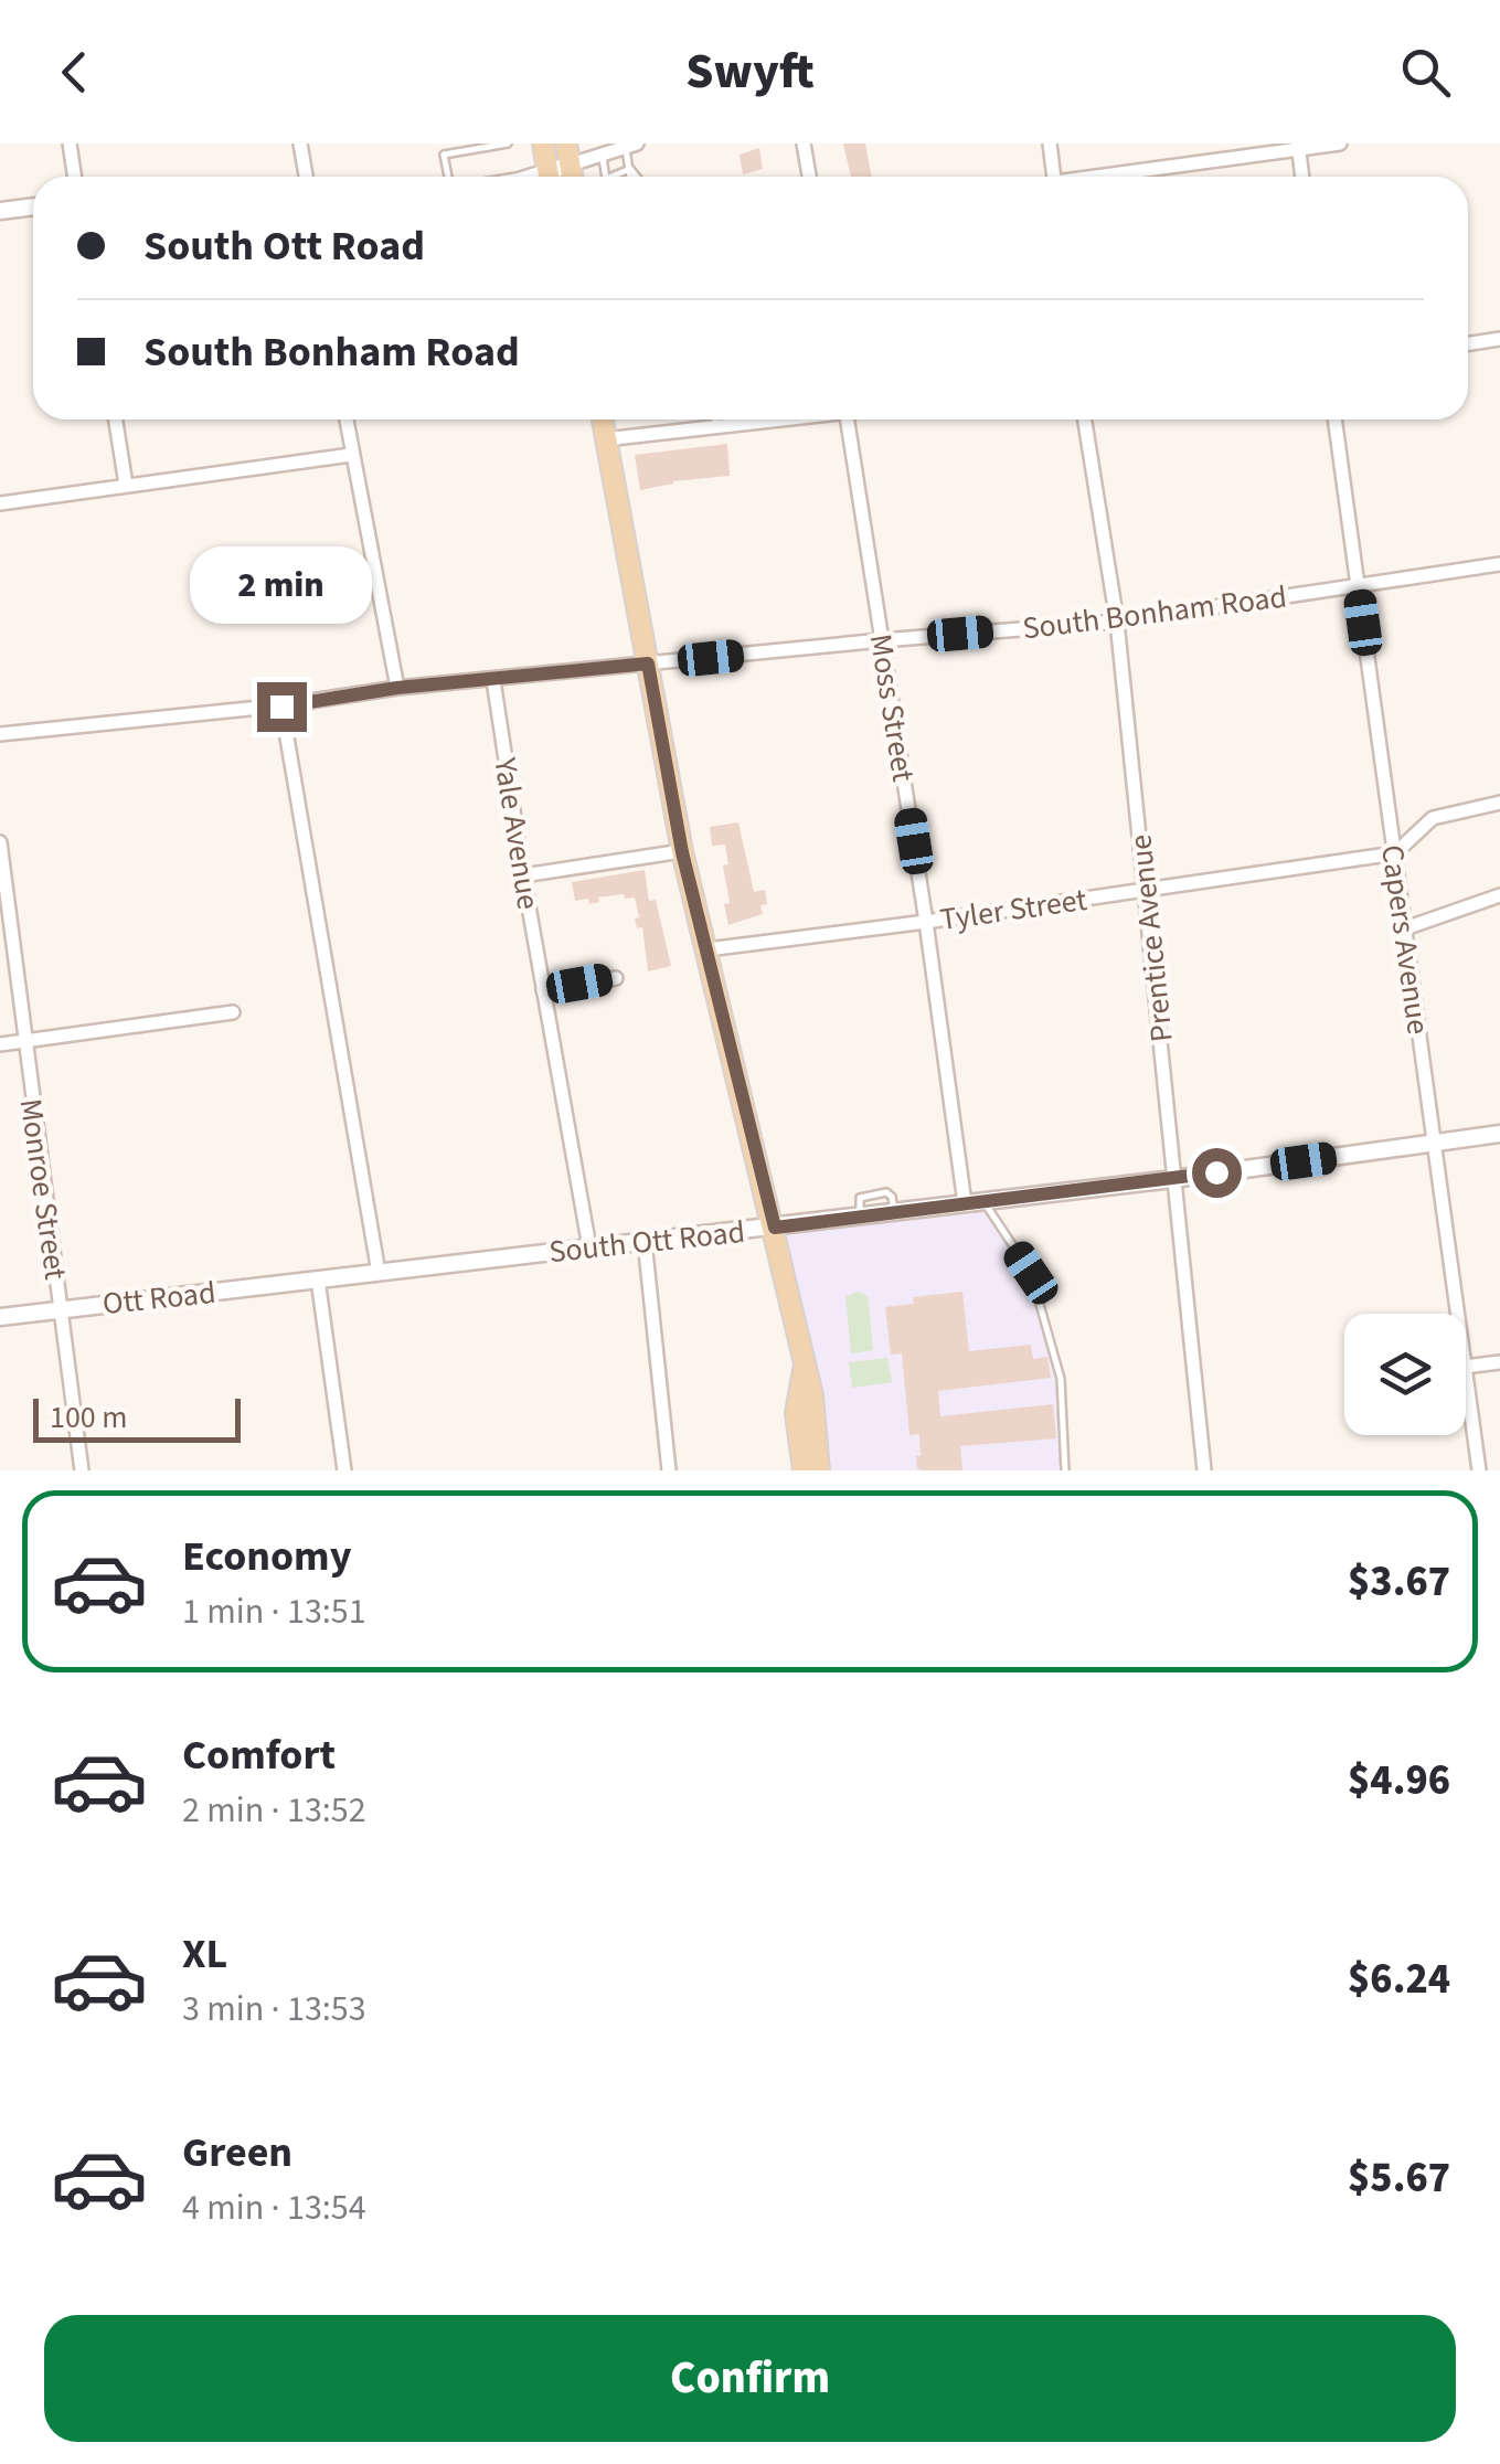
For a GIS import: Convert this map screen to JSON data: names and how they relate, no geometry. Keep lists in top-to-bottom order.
{
  "streets": {
    "street": [
      "South Bonham Road",
      "Moss Street",
      "Yale Avenue",
      "Tyler Street",
      "Prentice Avenue",
      "Capers Avenue",
      "Monroe Street",
      "South Ott Road",
      "Ott Road"
    ]
  },
  "crossings": [
    ["South Bonham Road", "Moss Street"],
    ["South Bonham Road", "Yale Avenue"],
    ["South Bonham Road", "Prentice Avenue"],
    ["South Bonham Road", "Capers Avenue"],
    ["Moss Street", "Tyler Street"],
    ["Moss Street", "South Ott Road"],
    ["Yale Avenue", "South Ott Road"],
    ["Tyler Street", "Prentice Avenue"],
    ["Tyler Street", "Capers Avenue"],
    ["Prentice Avenue", "South Ott Road"],
    ["Capers Avenue", "South Ott Road"],
    ["Monroe Street", "Ott Road"],
    ["South Ott Road", "Ott Road"]
  ],
  "scale_bar": "100 m",
  "page": {
    "header": "Swyft",
    "banner": ["South Ott Road", "South Bonham Road"],
    "bubble": "2 min",
    "scale": "100 m",
    "list": [
      {
        "name": "Economy",
        "note": "1 min · 13:51",
        "value": "$3.67"
      },
      {
        "name": "Comfort",
        "note": "2 min · 13:52",
        "value": "$4.96"
      },
      {
        "name": "XL",
        "note": "3 min · 13:53",
        "value": "$6.24"
      },
      {
        "name": "Green",
        "note": "4 min · 13:54",
        "value": "$5.67"
      }
    ],
    "buttons": "Confirm"
  }
}
